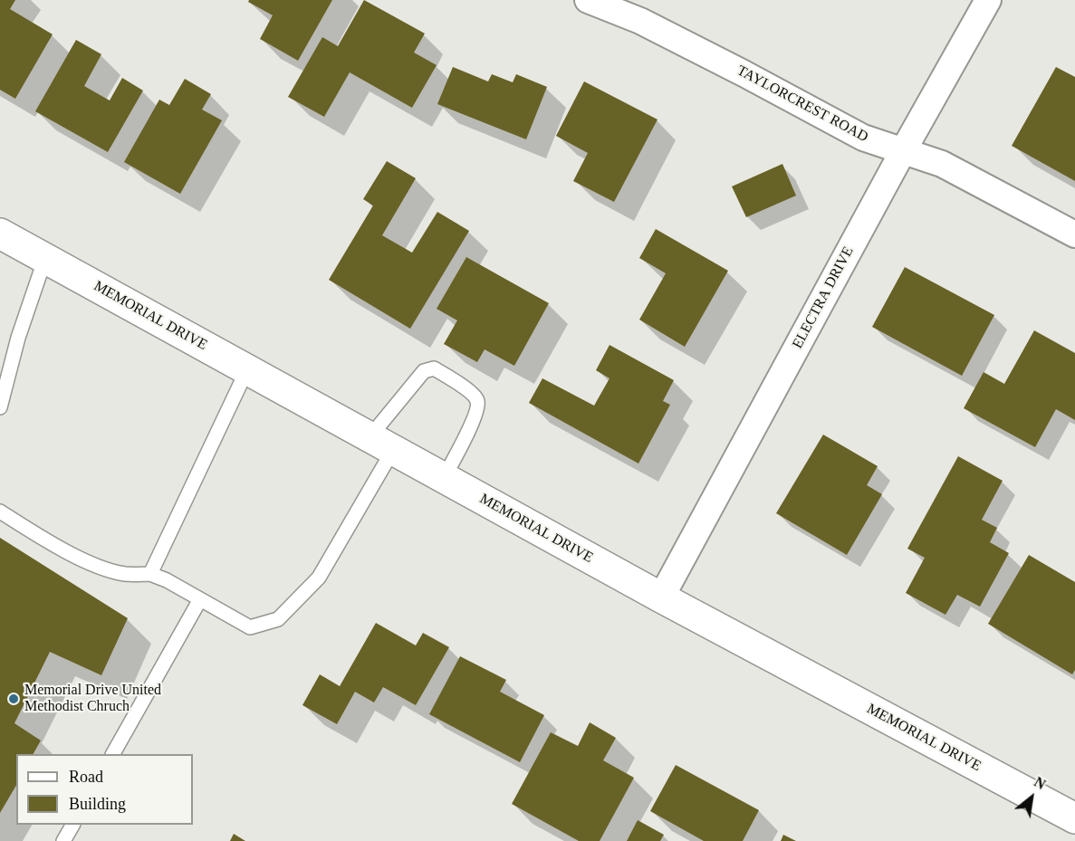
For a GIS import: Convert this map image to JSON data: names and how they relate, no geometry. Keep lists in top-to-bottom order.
{
  "streets": {
    "main road": ["MEMORIAL DRIVE"],
    "street": ["TAYLORCREST ROAD", "ELECTRA DRIVE"]
  },
  "crossings": [
    ["TAYLORCREST ROAD", "ELECTRA DRIVE"],
    ["ELECTRA DRIVE", "MEMORIAL DRIVE"]
  ],
  "places": ["Memorial Drive United Methodist Chruch"],
  "legend": ["Road", "Building"],
  "north": "top right"
}
